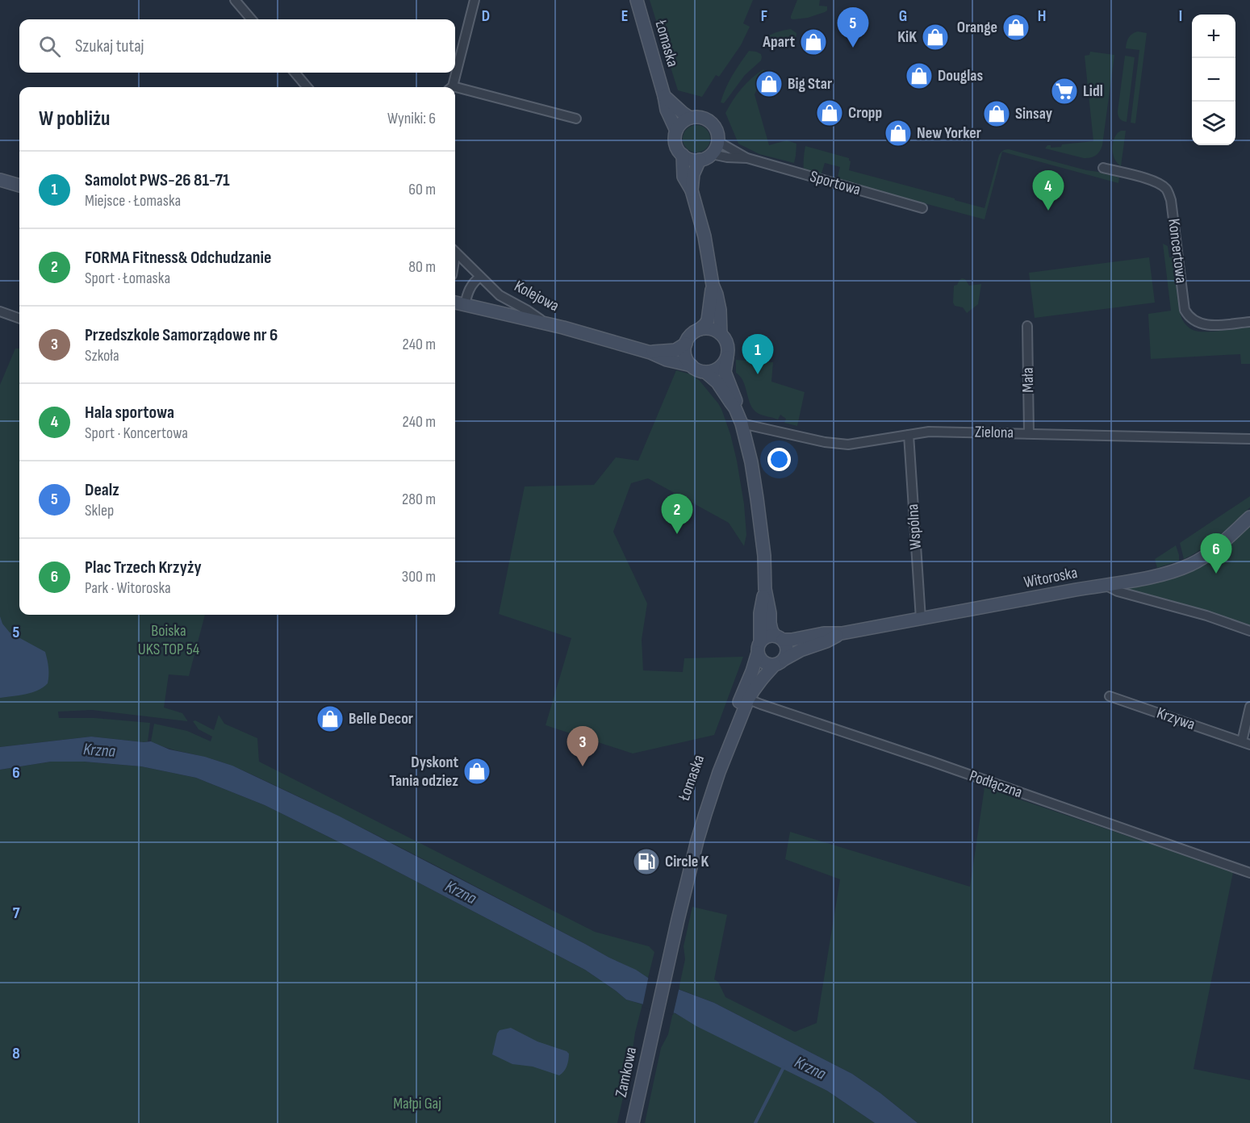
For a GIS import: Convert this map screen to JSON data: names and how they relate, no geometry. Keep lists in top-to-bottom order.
{
  "streets": {
    "street": [
      "Łomaska",
      "Sportowa",
      "Koncertowa",
      "Kolejowa",
      "Mała",
      "Zielona",
      "Wspólna",
      "Witoroska",
      "Krzywa",
      "Podłączna",
      "Zamkowa"
    ]
  },
  "crossings": [
    ["Łomaska", "Sportowa"],
    ["Łomaska", "Kolejowa"],
    ["Łomaska", "Zielona"],
    ["Łomaska", "Witoroska"],
    ["Łomaska", "Podłączna"],
    ["Łomaska", "Zamkowa"],
    ["Mała", "Zielona"],
    ["Zielona", "Wspólna"],
    ["Wspólna", "Witoroska"],
    ["Witoroska", "Podłączna"]
  ],
  "water": ["Krzna"],
  "parks": ["Boiska UKS TOP 54", "Małpi Gaj"],
  "places": {
    "shop": [
      "Orange",
      "KiK",
      "Apart",
      "Douglas",
      "Big Star",
      "Cropp",
      "Sinsay",
      "New Yorker",
      "Belle Decor",
      "Dyskont Tania odziez"
    ],
    "supermarket": ["Lidl"],
    "fuel station": ["Circle K"]
  },
  "page": {
    "pins": [
      "5",
      "4",
      "1",
      "2",
      "6",
      "3"
    ],
    "map_buttons": ["+", "−"],
    "search": "Szukaj tutaj",
    "heading": ["W pobliżu", "Wyniki: 6"],
    "list": [
      {
        "mark": "1",
        "name": "Samolot PWS-26 81-71",
        "note": "Miejsce · Łomaska",
        "value": "60 m"
      },
      {
        "mark": "2",
        "name": "FORMA Fitness& Odchudzanie",
        "note": "Sport · Łomaska",
        "value": "80 m"
      },
      {
        "mark": "3",
        "name": "Przedszkole Samorządowe nr 6",
        "note": "Szkoła",
        "value": "240 m"
      },
      {
        "mark": "4",
        "name": "Hala sportowa",
        "note": "Sport · Koncertowa",
        "value": "240 m"
      },
      {
        "mark": "5",
        "name": "Dealz",
        "note": "Sklep",
        "value": "280 m"
      },
      {
        "mark": "6",
        "name": "Plac Trzech Krzyży",
        "note": "Park · Witoroska",
        "value": "300 m"
      }
    ]
  },
  "grid": {
    "columns": [
      "D",
      "E",
      "F",
      "G",
      "H",
      "I"
    ],
    "rows": [
      "5",
      "6",
      "7",
      "8"
    ]
  }
}
